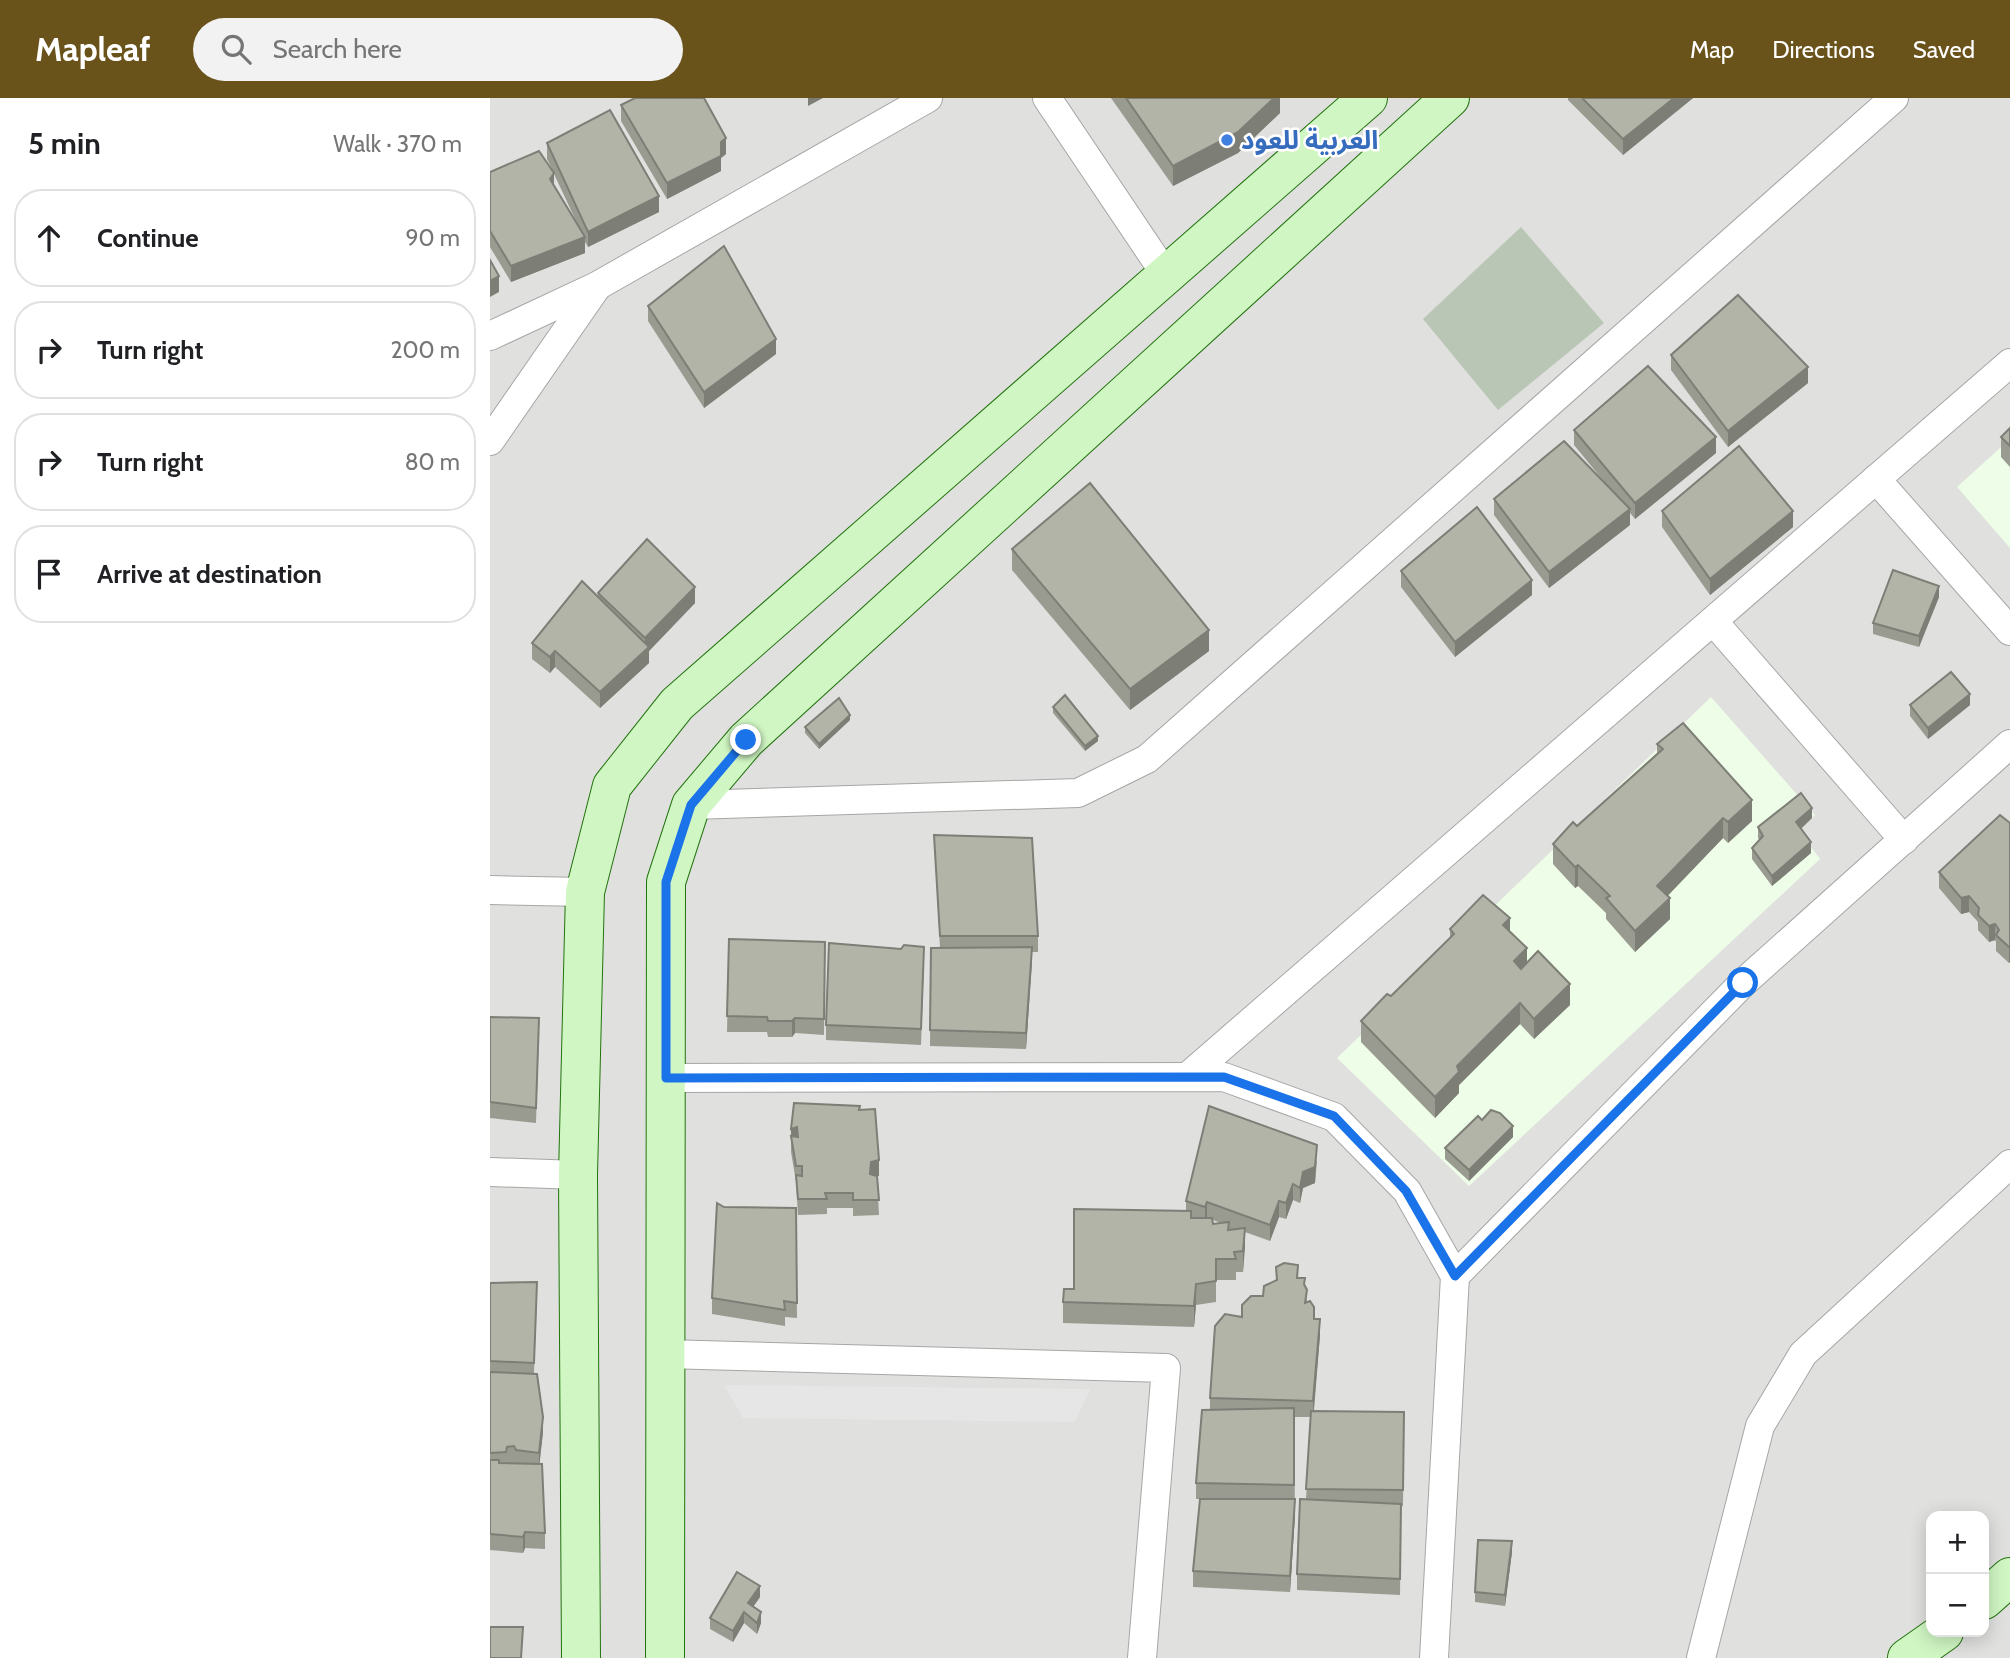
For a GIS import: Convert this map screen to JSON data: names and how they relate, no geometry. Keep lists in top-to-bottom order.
{
  "places": ["العربية للعود"],
  "page": {
    "header": "Mapleaf",
    "search": "Search here",
    "nav": ["Map", "Directions", "Saved"],
    "heading": ["5 min", "Walk · 370 m"],
    "list": [
      ["Continue", "90 m"],
      ["Turn right", "200 m"],
      ["Turn right", "80 m"],
      "Arrive at destination"
    ],
    "map_buttons": ["+", "−"]
  }
}
